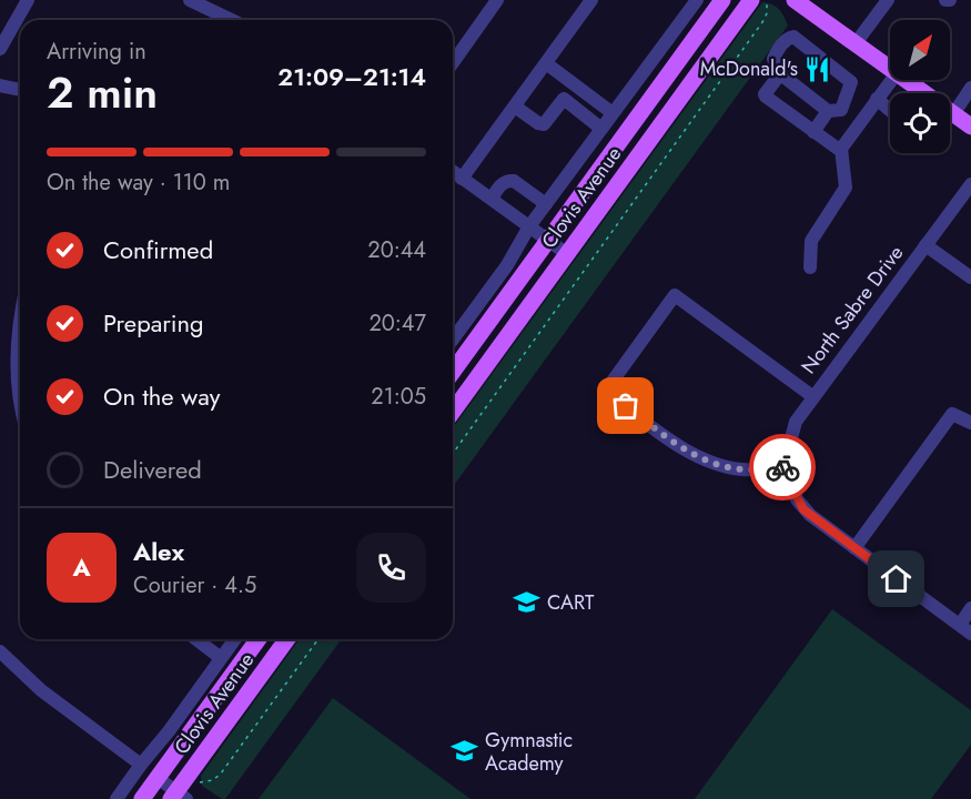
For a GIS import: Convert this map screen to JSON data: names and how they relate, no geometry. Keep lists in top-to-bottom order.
{
  "streets": {
    "main road": ["Clovis Avenue"],
    "street": ["North Sabre Drive"]
  },
  "places": {
    "restaurant": ["McDonald's"],
    "school or university": ["CART", "Gymnastic Academy"]
  },
  "north": "top right",
  "page": {
    "heading": ["2 min", "Arriving in", "21:09–21:14"],
    "panel": ["Alex", "Courier · 4.5"],
    "bar": "On the way · 110 m",
    "list": [
      ["Confirmed", "20:44"],
      ["Preparing", "20:47"],
      ["On the way", "21:05"],
      "Delivered"
    ],
    "round": "A"
  }
}
